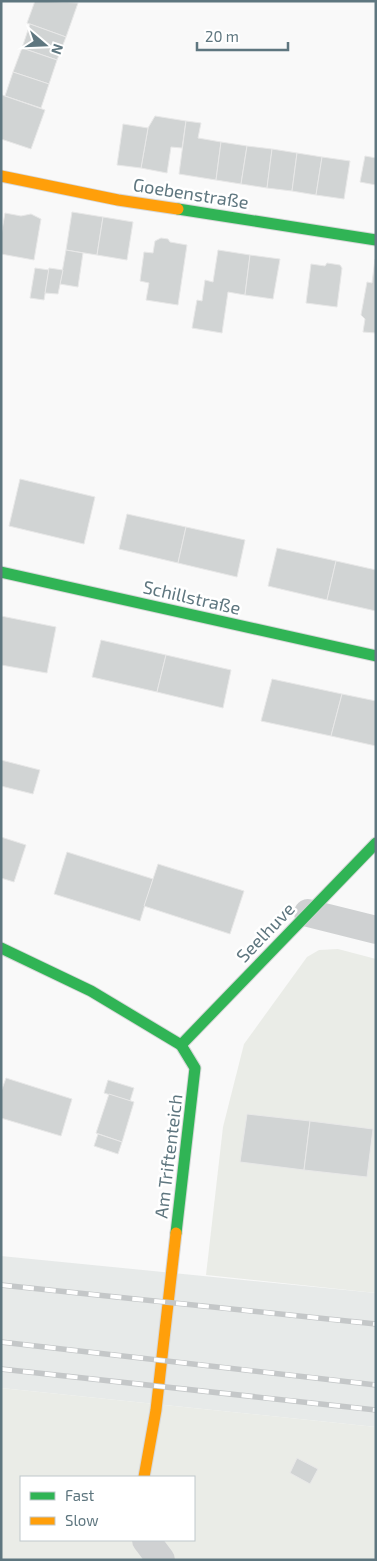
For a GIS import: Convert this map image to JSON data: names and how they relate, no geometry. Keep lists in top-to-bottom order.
{
  "streets": {
    "street": [
      "Goebenstraße",
      "Schillstraße",
      "Seelhuve",
      "Am Triftenteich"
    ]
  },
  "crossings": [
    ["Seelhuve", "Am Triftenteich"]
  ],
  "legend": ["Fast", "Slow"],
  "scale_bar": "20 m",
  "north": "right"
}
